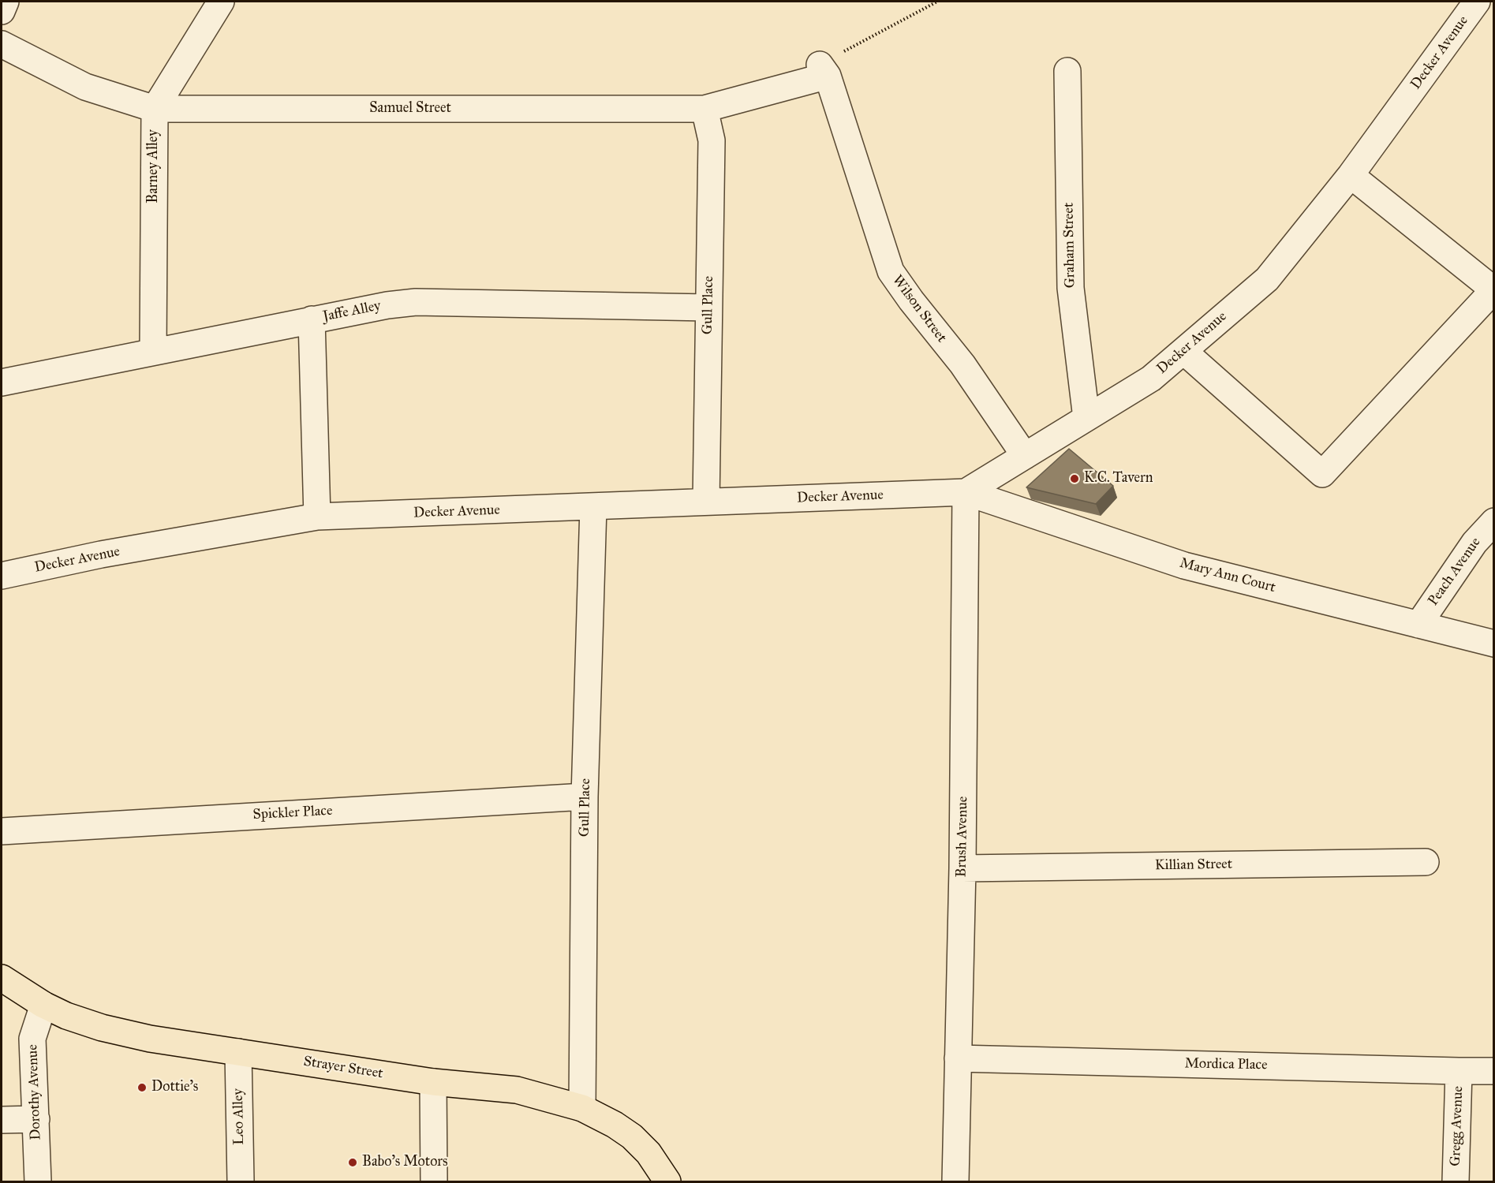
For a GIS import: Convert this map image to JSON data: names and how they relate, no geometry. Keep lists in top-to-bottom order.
{
  "streets": {
    "highway": ["Strayer Street"],
    "street": [
      "Decker Avenue",
      "Samuel Street",
      "Barney Alley",
      "Graham Street",
      "Gull Place",
      "Wilson Street",
      "Jaffe Alley",
      "Peach Avenue",
      "Mary Ann Court",
      "Spickler Place",
      "Brush Avenue",
      "Killian Street",
      "Mordica Place",
      "Dorothy Avenue",
      "Leo Alley",
      "Gregg Avenue"
    ]
  },
  "crossings": [
    ["Decker Avenue", "Graham Street"],
    ["Decker Avenue", "Gull Place"],
    ["Decker Avenue", "Wilson Street"],
    ["Decker Avenue", "Mary Ann Court"],
    ["Decker Avenue", "Brush Avenue"],
    ["Samuel Street", "Barney Alley"],
    ["Samuel Street", "Gull Place"],
    ["Samuel Street", "Wilson Street"],
    ["Barney Alley", "Jaffe Alley"],
    ["Gull Place", "Jaffe Alley"],
    ["Gull Place", "Spickler Place"],
    ["Gull Place", "Strayer Street"],
    ["Peach Avenue", "Mary Ann Court"],
    ["Mary Ann Court", "Brush Avenue"],
    ["Brush Avenue", "Killian Street"],
    ["Brush Avenue", "Mordica Place"],
    ["Mordica Place", "Gregg Avenue"],
    ["Strayer Street", "Dorothy Avenue"],
    ["Strayer Street", "Leo Alley"]
  ],
  "places": ["K.C. Tavern", "Dottie's", "Babo's Motors"]
}
